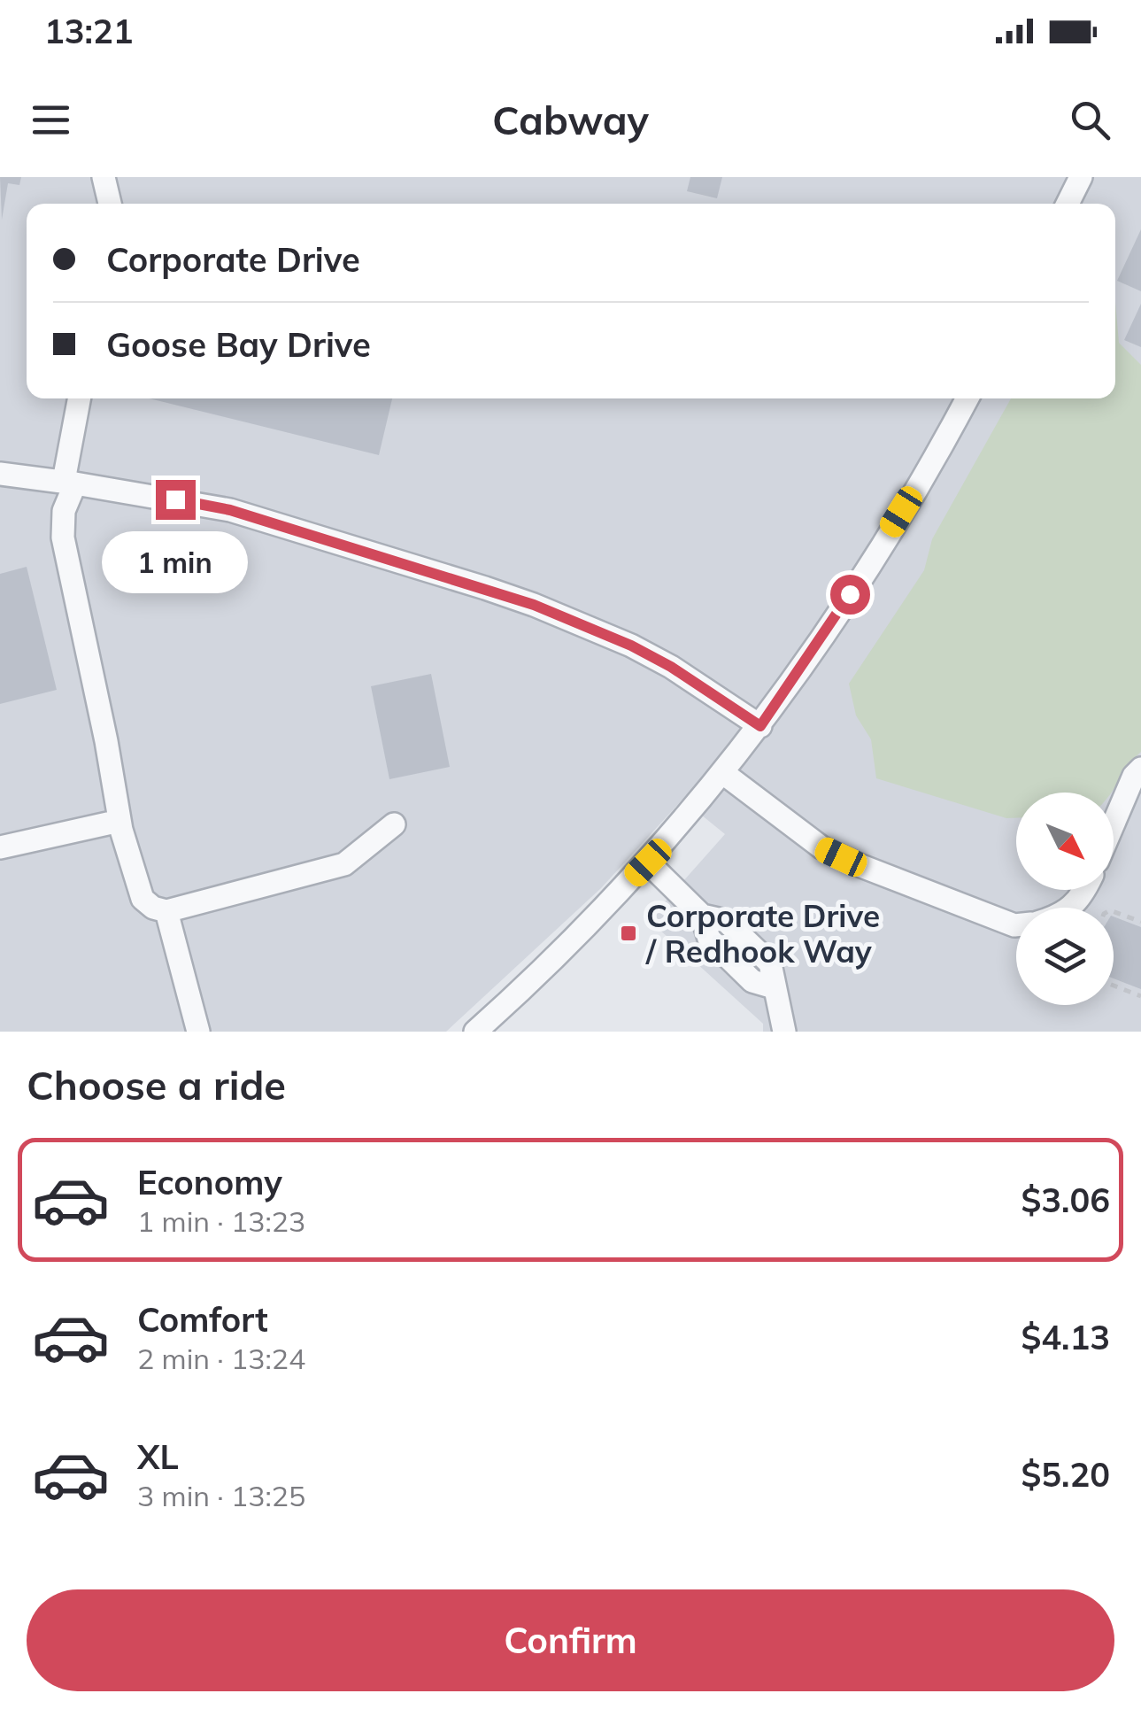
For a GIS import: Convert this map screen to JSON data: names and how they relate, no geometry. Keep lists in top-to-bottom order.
{
  "places": {
    "transit": ["Corporate Drive / Redhook Way"]
  },
  "north": "bottom right",
  "page": {
    "status": "13:21",
    "header": "Cabway",
    "banner": ["Corporate Drive", "Goose Bay Drive"],
    "bubble": "1 min",
    "heading": "Choose a ride",
    "list": [
      {
        "name": "Economy",
        "note": "1 min · 13:23",
        "value": "$3.06"
      },
      {
        "name": "Comfort",
        "note": "2 min · 13:24",
        "value": "$4.13"
      },
      {
        "name": "XL",
        "note": "3 min · 13:25",
        "value": "$5.20"
      }
    ],
    "buttons": "Confirm"
  }
}
